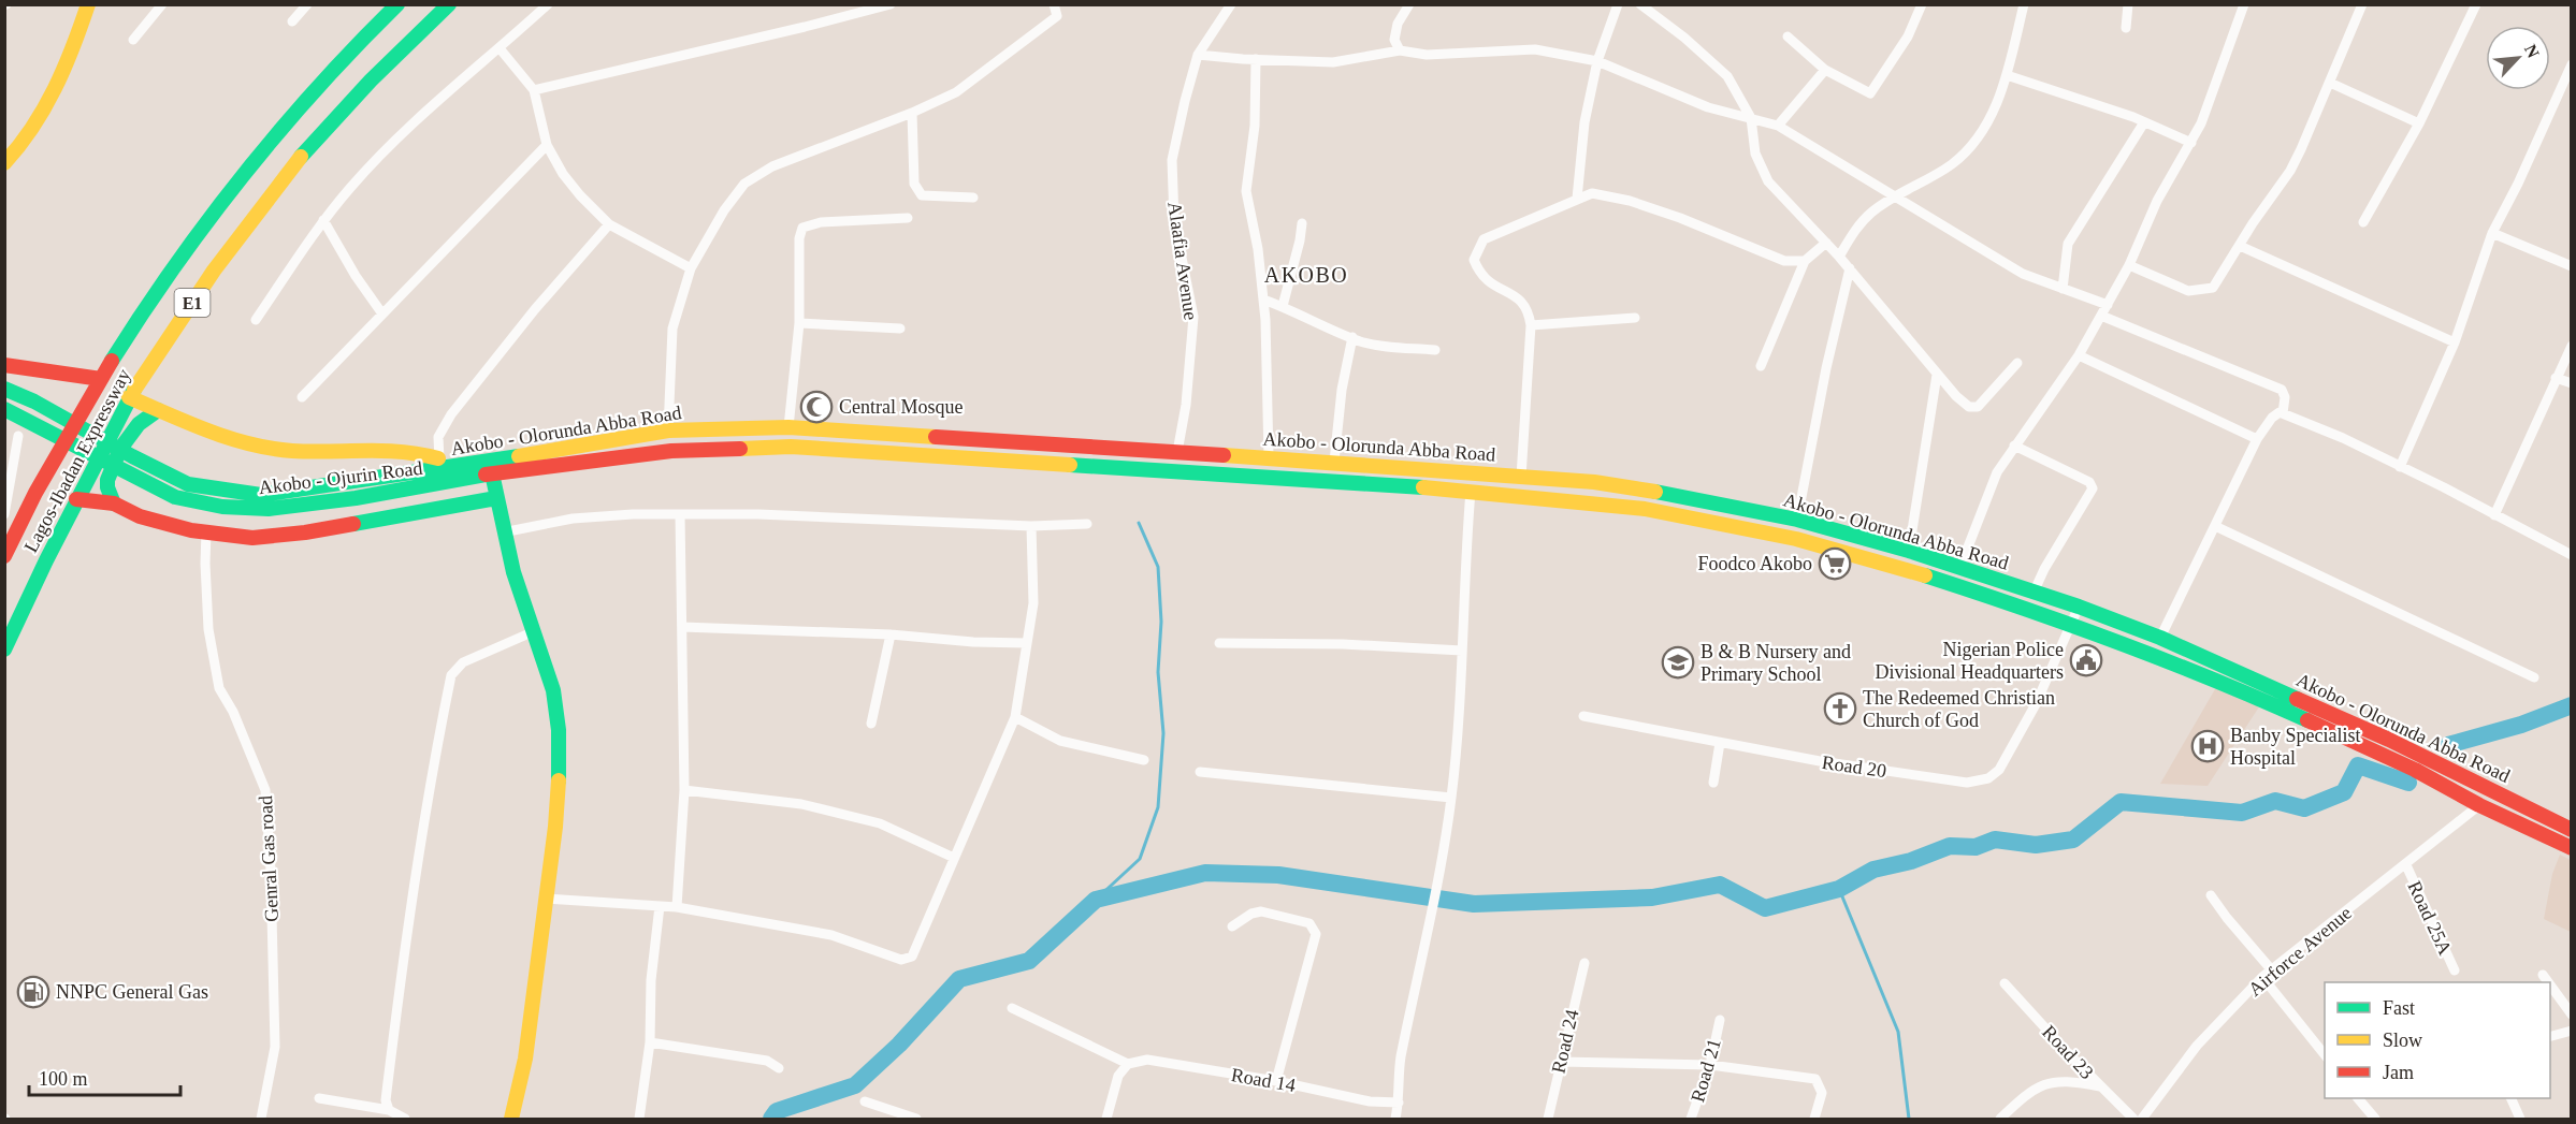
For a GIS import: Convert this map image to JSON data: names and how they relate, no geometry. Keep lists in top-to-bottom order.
{
  "streets": {
    "main road": [
      "E1",
      "Akobo - Olorunda Abba Road",
      "Lagos-Ibadan Expressway",
      "Akobo - Ojurin Road"
    ],
    "street": [
      "Alaafia Avenue",
      "Road 20",
      "Genral Gas road",
      "Road 25A",
      "Airforce Avenue",
      "Road 24",
      "Road 23",
      "Road 21",
      "Road 14"
    ]
  },
  "crossings": [
    ["Alaafia Avenue", "Akobo - Olorunda Abba Road"],
    ["Akobo - Olorunda Abba Road", "Akobo - Ojurin Road"],
    ["Akobo - Olorunda Abba Road", "Road 20"],
    ["Akobo - Olorunda Abba Road", "Airforce Avenue"],
    ["Road 25A", "Airforce Avenue"]
  ],
  "districts": ["AKOBO"],
  "places": {
    "mosque": ["Central Mosque"],
    "supermarket": ["Foodco Akobo"],
    "public building": ["Nigerian Police Divisional Headquarters"],
    "school or university": ["B & B Nursery and Primary School"],
    "church": ["The Redeemed Christian Church of God"],
    "hospital": ["Banby Specialist Hospital"],
    "fuel station": ["NNPC General Gas"]
  },
  "legend": ["Fast", "Slow", "Jam"],
  "scale_bar": "100 m",
  "north": "top right"
}
